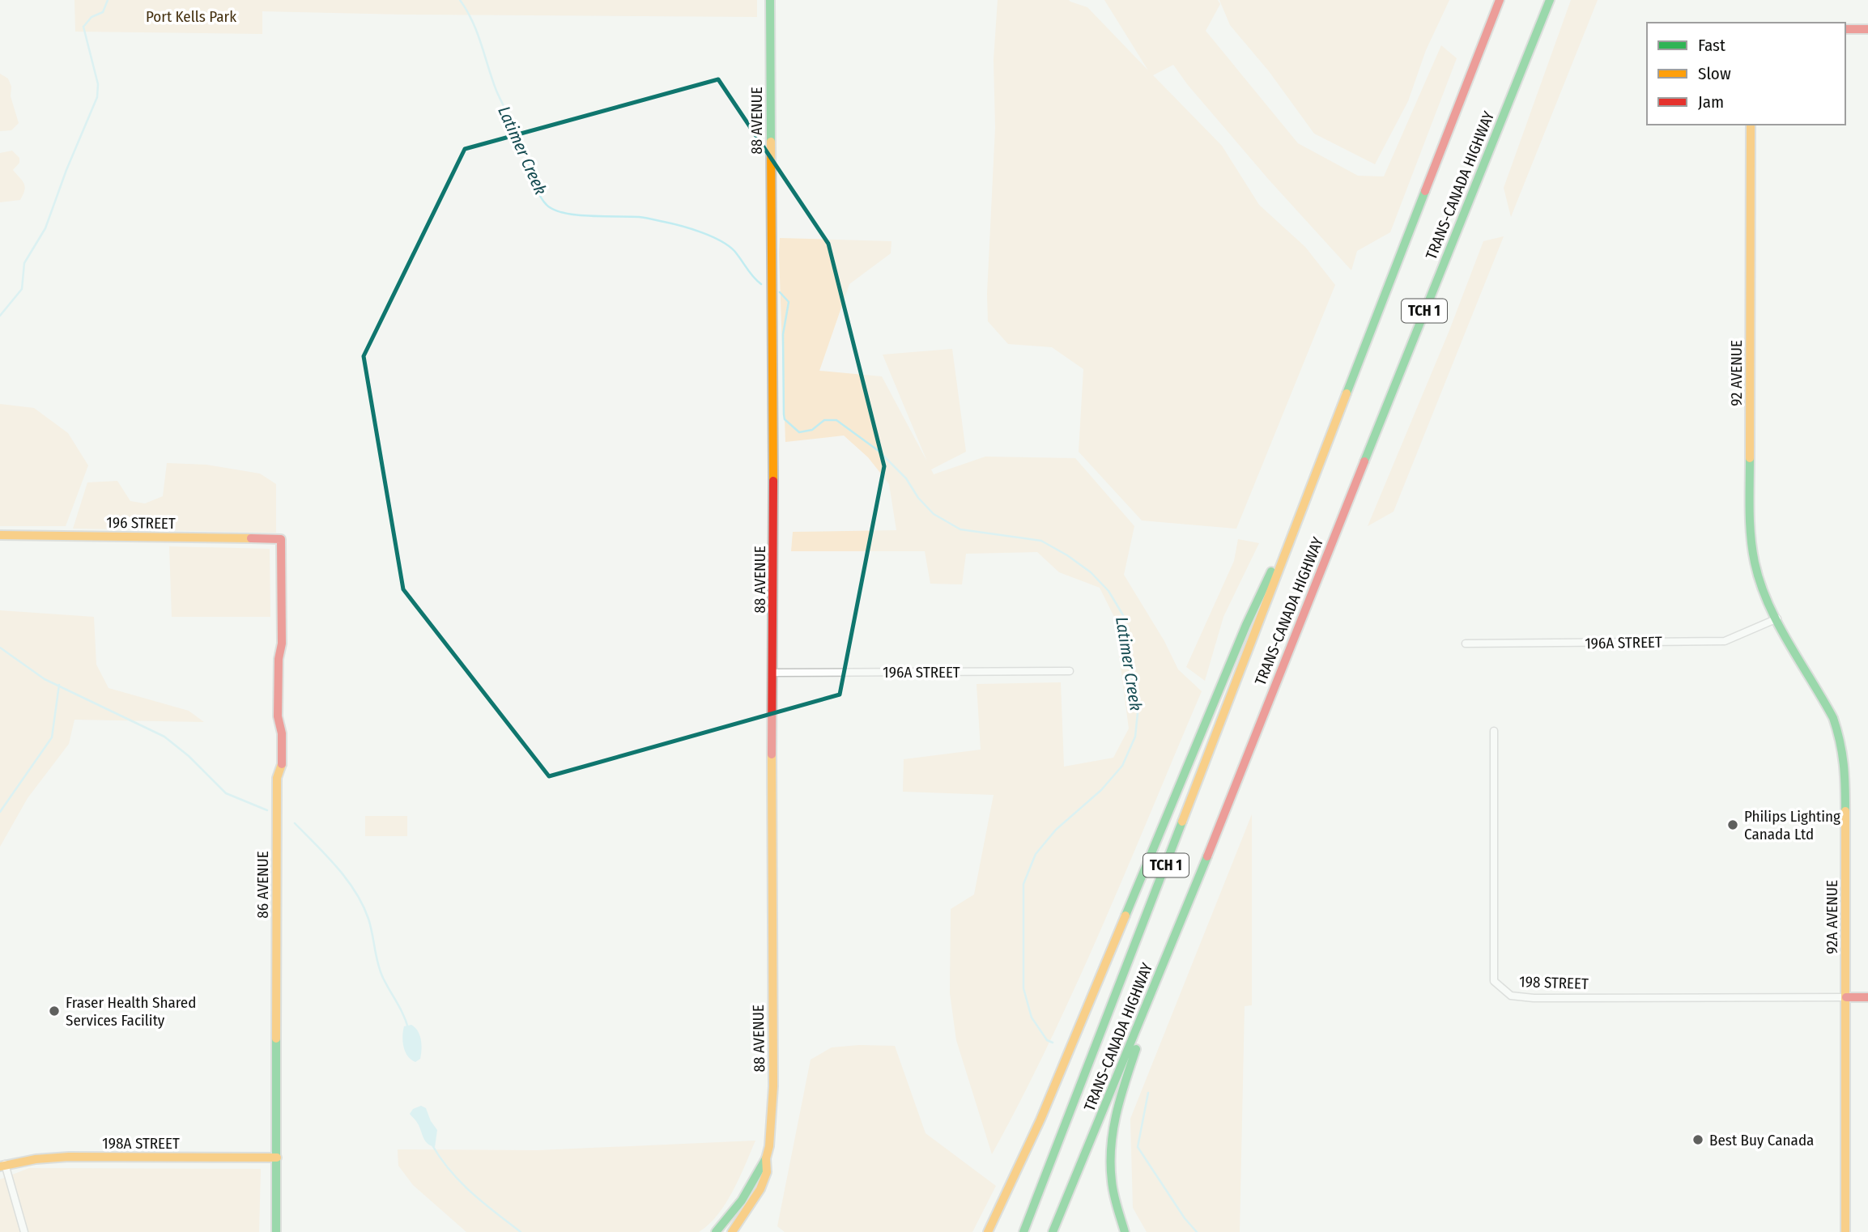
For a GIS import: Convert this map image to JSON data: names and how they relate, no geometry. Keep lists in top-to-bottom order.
{
  "streets": {
    "main road": [
      "88 AVENUE",
      "TRANS-CANADA HIGHWAY",
      "TCH 1",
      "92 AVENUE",
      "196 STREET",
      "86 AVENUE",
      "92A AVENUE",
      "198 STREET",
      "198A STREET"
    ],
    "street": ["196A STREET"]
  },
  "crossings": [
    ["88 AVENUE", "196A STREET"],
    ["92 AVENUE", "196A STREET"],
    ["92 AVENUE", "92A AVENUE"],
    ["196 STREET", "86 AVENUE"],
    ["196A STREET", "92A AVENUE"],
    ["86 AVENUE", "198A STREET"],
    ["92A AVENUE", "198 STREET"]
  ],
  "water": ["Latimer Creek"],
  "parks": ["Port Kells Park"],
  "places": ["Philips Lighting Canada Ltd", "Fraser Health Shared Services Facility", "Best Buy Canada"],
  "legend": ["Fast", "Slow", "Jam"]
}
